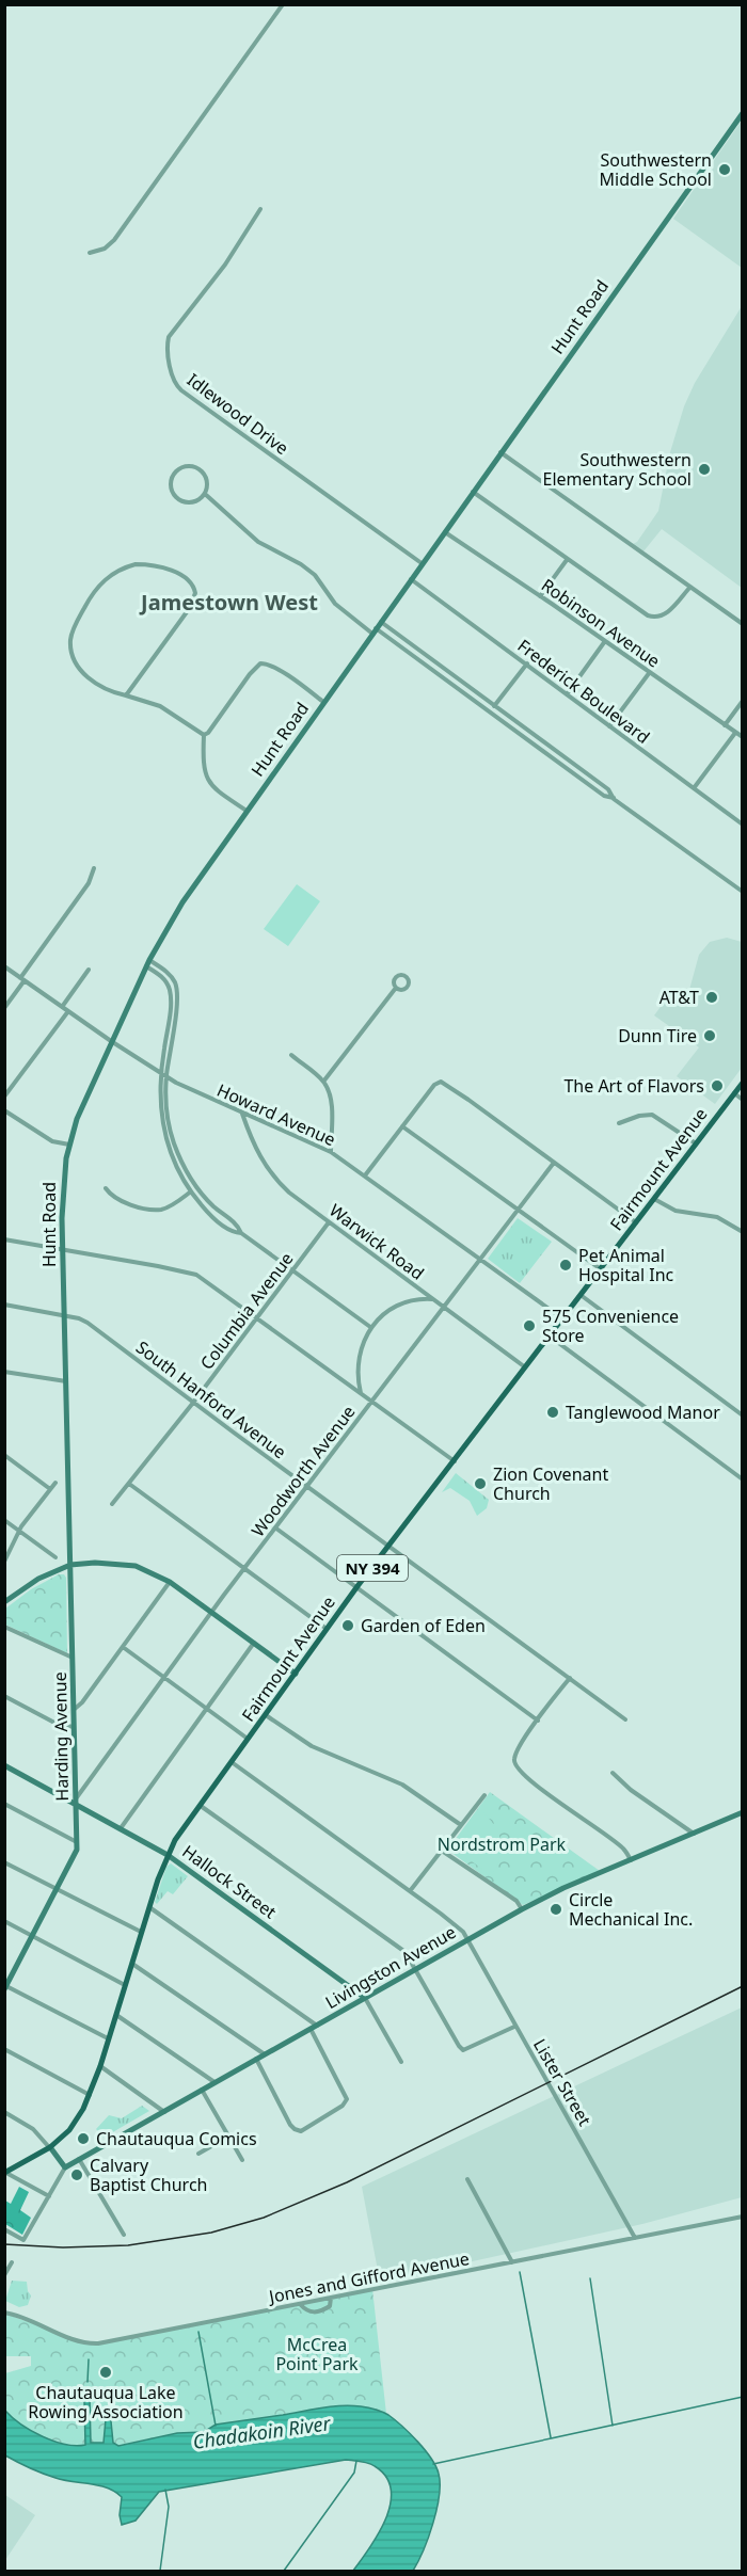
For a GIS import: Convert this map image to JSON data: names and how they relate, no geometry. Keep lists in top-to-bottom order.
{
  "streets": {
    "main road": ["Fairmount Avenue", "NY 394"],
    "street": [
      "Hunt Road",
      "Idlewood Drive",
      "Robinson Avenue",
      "Frederick Boulevard",
      "Howard Avenue",
      "Warwick Road",
      "Columbia Avenue",
      "South Hanford Avenue",
      "Woodworth Avenue",
      "Harding Avenue",
      "Hallock Street",
      "Livingston Avenue",
      "Lister Street",
      "Jones and Gifford Avenue"
    ]
  },
  "crossings": [
    ["Hunt Road", "Idlewood Drive"],
    ["Hunt Road", "Robinson Avenue"],
    ["Hunt Road", "Frederick Boulevard"],
    ["Hunt Road", "Howard Avenue"],
    ["Hunt Road", "South Hanford Avenue"],
    ["Hunt Road", "Harding Avenue"],
    ["Howard Avenue", "Fairmount Avenue"],
    ["Howard Avenue", "Warwick Road"],
    ["Howard Avenue", "Woodworth Avenue"],
    ["Fairmount Avenue", "Warwick Road"],
    ["Fairmount Avenue", "South Hanford Avenue"],
    ["Fairmount Avenue", "NY 394"],
    ["Fairmount Avenue", "Hallock Street"],
    ["Fairmount Avenue", "Lister Street"],
    ["Warwick Road", "Columbia Avenue"],
    ["Warwick Road", "Woodworth Avenue"],
    ["Columbia Avenue", "South Hanford Avenue"],
    ["South Hanford Avenue", "Woodworth Avenue"],
    ["Woodworth Avenue", "Harding Avenue"],
    ["Woodworth Avenue", "Hallock Street"],
    ["Harding Avenue", "Hallock Street"],
    ["Hallock Street", "Livingston Avenue"],
    ["Livingston Avenue", "Lister Street"],
    ["Lister Street", "Jones and Gifford Avenue"]
  ],
  "districts": ["Jamestown West"],
  "water": ["Chadakoin River"],
  "parks": ["Nordstrom Park", "McCrea Point Park"],
  "places": [
    "Southwestern Middle School",
    "Southwestern Elementary School",
    "AT&T",
    "Dunn Tire",
    "The Art of Flavors",
    "Pet Animal Hospital Inc",
    "575 Convenience Store",
    "Tanglewood Manor",
    "Zion Covenant Church",
    "Garden of Eden",
    "Circle Mechanical Inc.",
    "Chautauqua Comics",
    "Calvary Baptist Church",
    "Chautauqua Lake Rowing Association"
  ]
}
